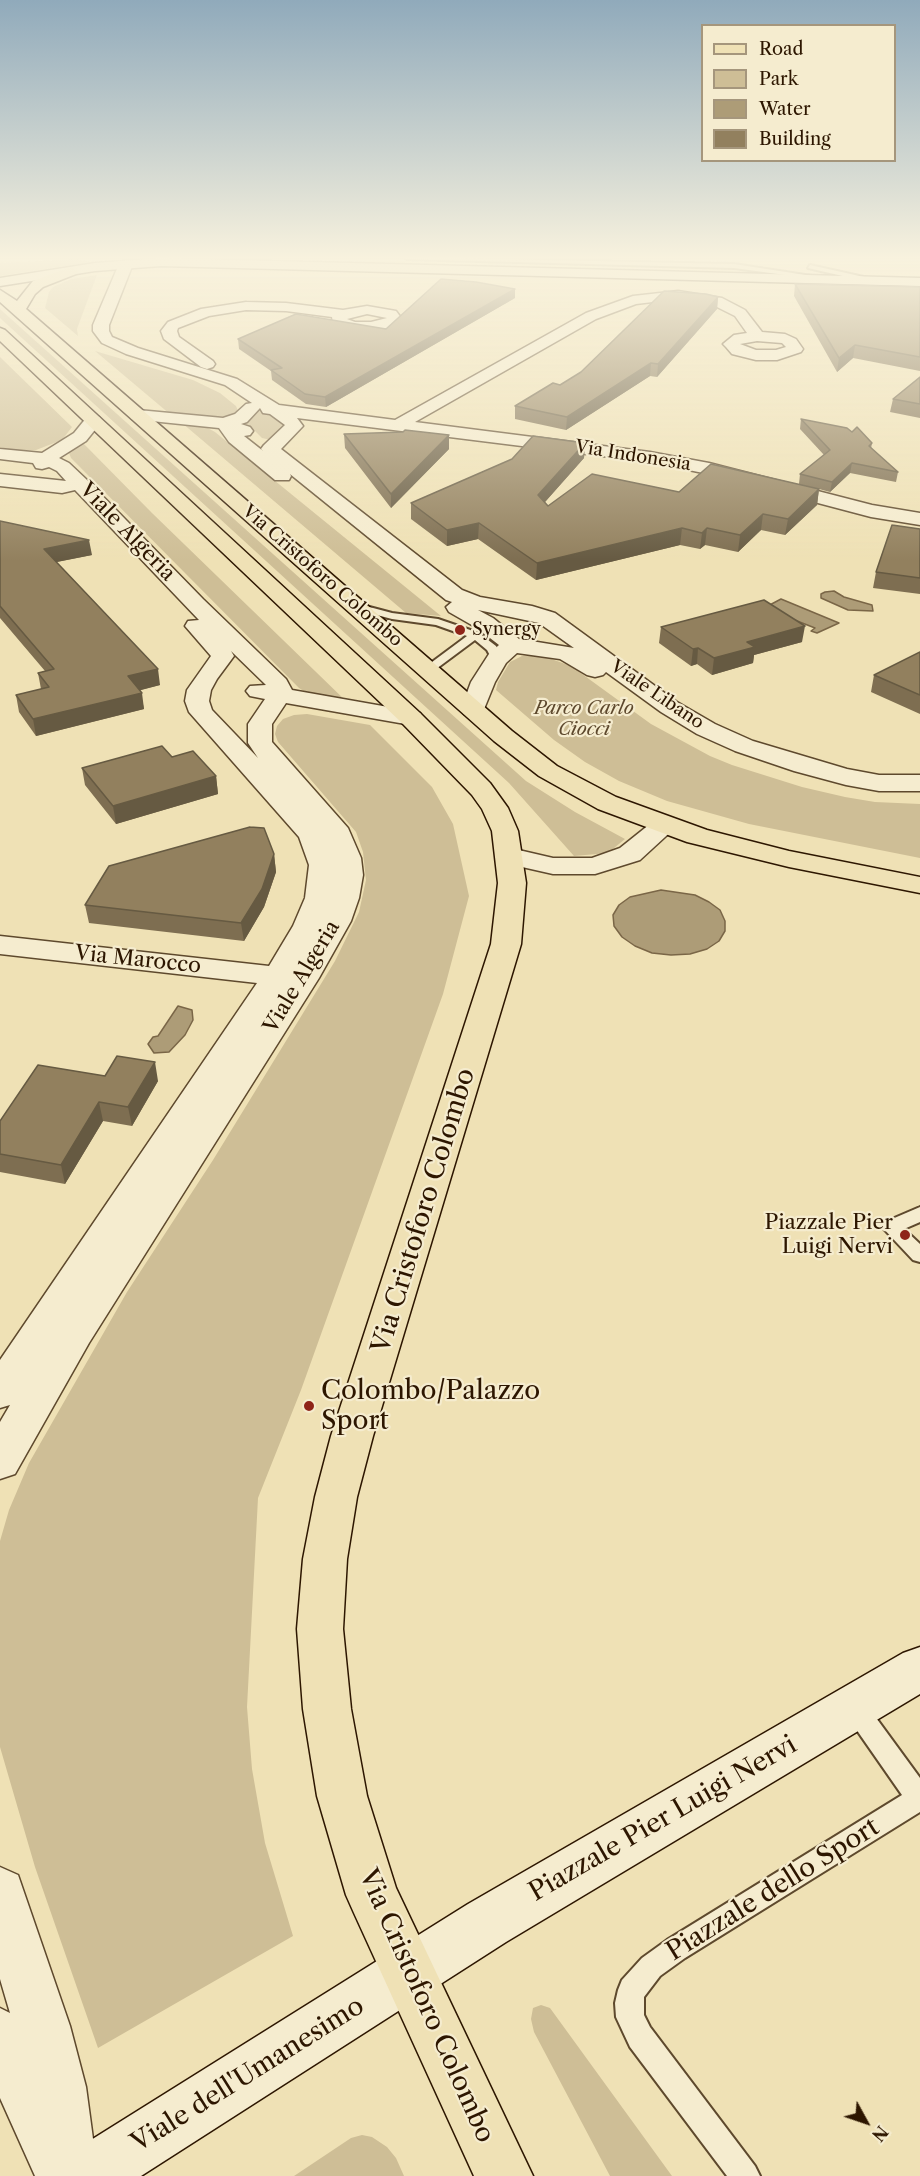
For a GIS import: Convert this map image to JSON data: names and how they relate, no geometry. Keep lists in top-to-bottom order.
{
  "streets": {
    "main road": ["Via Cristoforo Colombo"],
    "street": [
      "Via Indonesia",
      "Viale Algeria",
      "Viale Libano",
      "Via Marocco",
      "Piazzale Pier Luigi Nervi",
      "Viale dell'Umanesimo"
    ],
    "lane": ["Piazzale dello Sport"]
  },
  "crossings": [
    ["Viale Algeria", "Via Marocco"],
    ["Via Cristoforo Colombo", "Piazzale Pier Luigi Nervi"],
    ["Via Cristoforo Colombo", "Viale dell'Umanesimo"],
    ["Piazzale Pier Luigi Nervi", "Viale dell'Umanesimo"]
  ],
  "parks": ["Parco Carlo Ciocci"],
  "places": ["Synergy", "Piazzale Pier Luigi Nervi", "Colombo/Palazzo Sport"],
  "legend": [
    "Road",
    "Park",
    "Water",
    "Building"
  ],
  "north": "bottom right"
}
